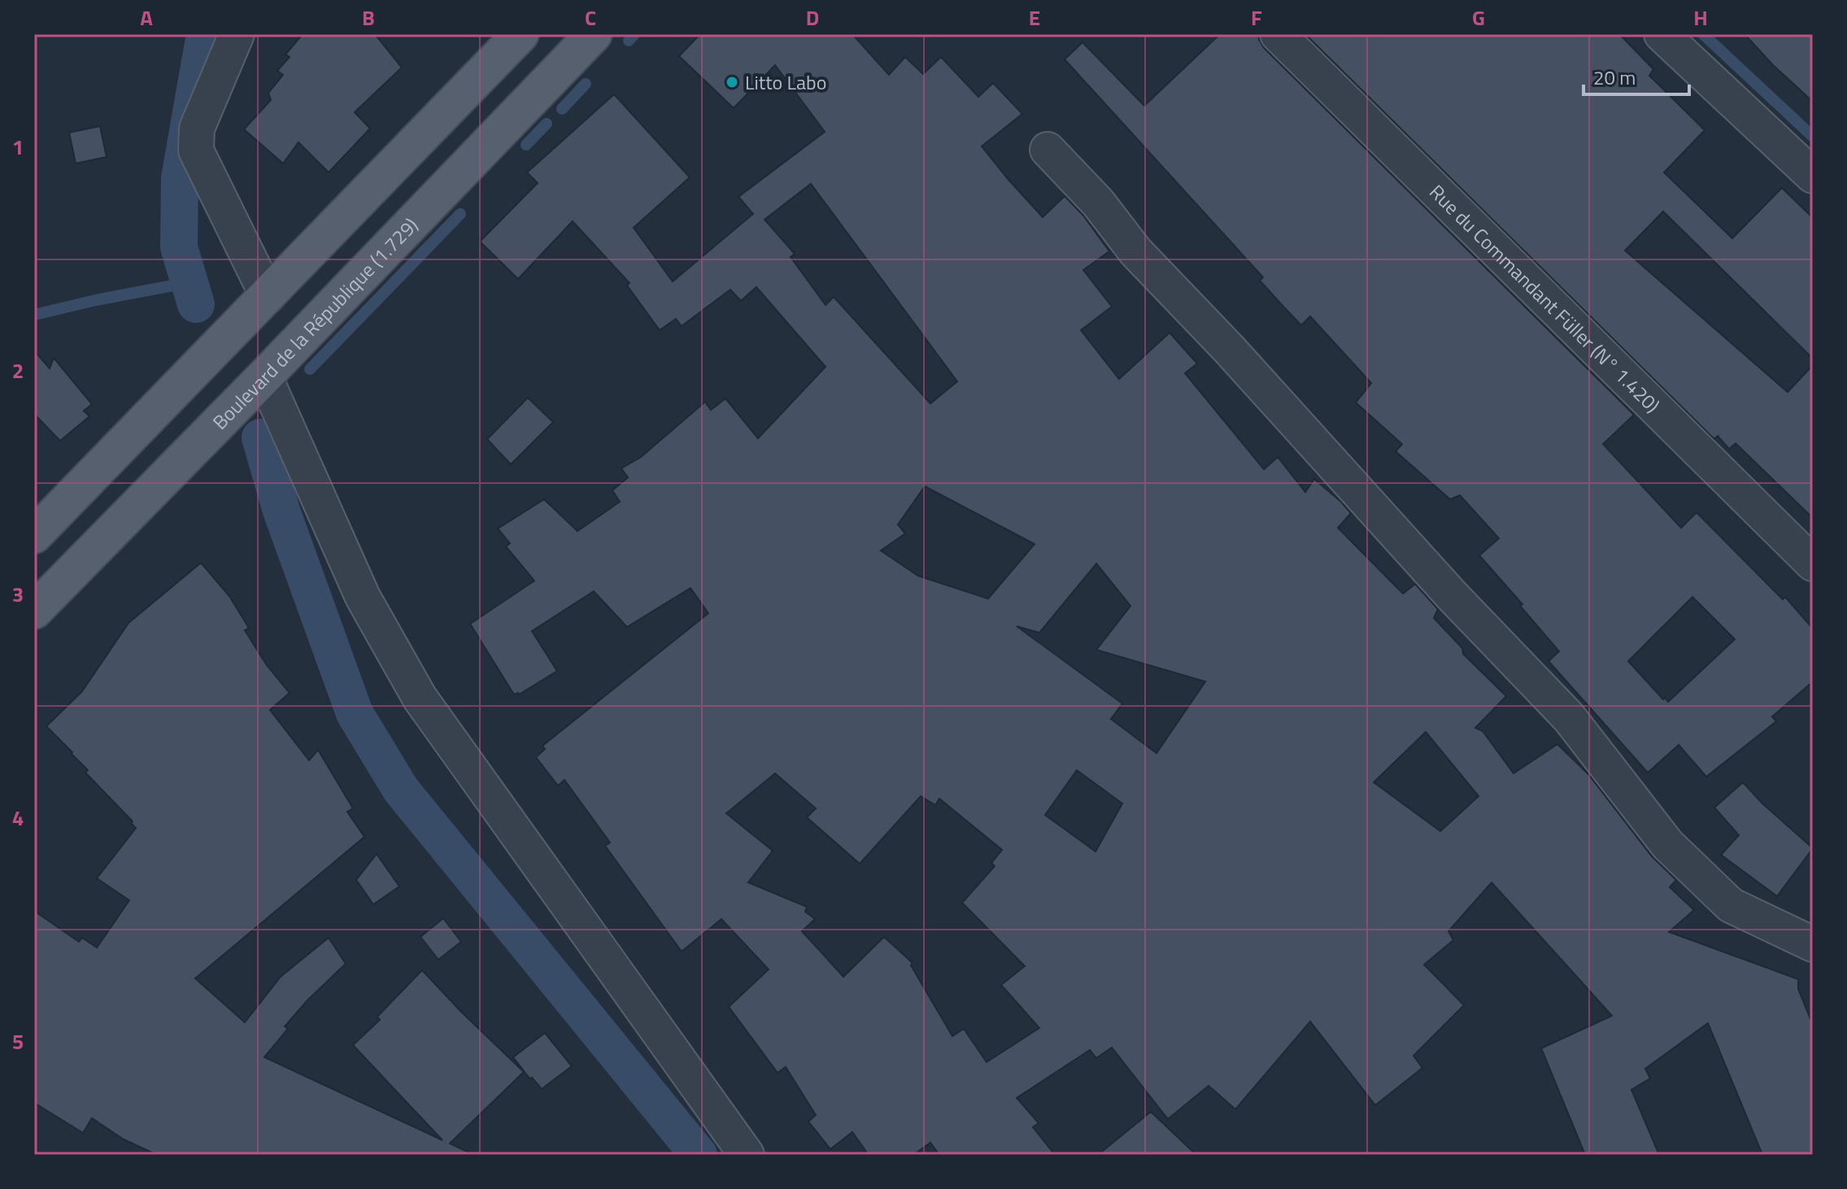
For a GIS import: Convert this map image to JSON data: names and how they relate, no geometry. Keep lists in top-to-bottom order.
{
  "streets": {
    "main road": ["Boulevard de la République (1.729)"],
    "street": ["Rue du Commandant Füller (N° 1.420)"]
  },
  "places": ["Litto Labo"],
  "scale_bar": "20 m",
  "grid": {
    "columns": [
      "A",
      "B",
      "C",
      "D",
      "E",
      "F",
      "G",
      "H"
    ],
    "rows": [
      "1",
      "2",
      "3",
      "4",
      "5"
    ]
  }
}
